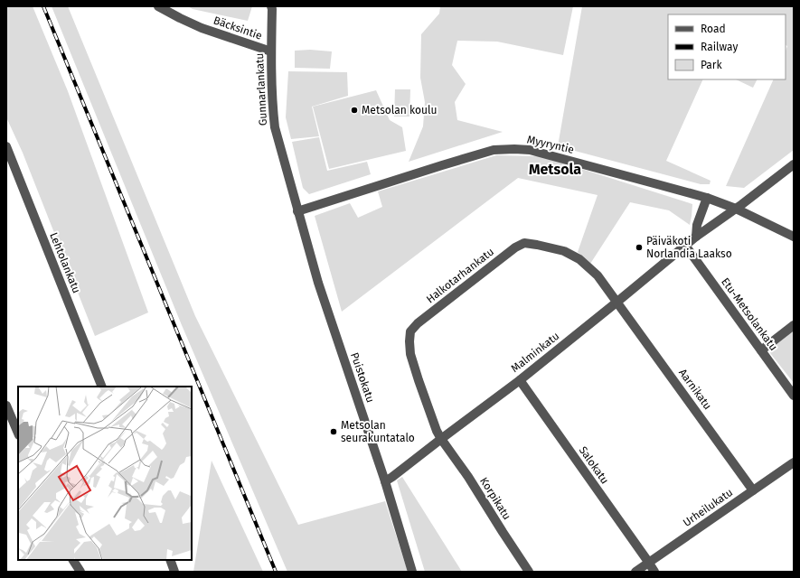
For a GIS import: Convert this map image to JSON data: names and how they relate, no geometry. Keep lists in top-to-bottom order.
{
  "streets": {
    "street": [
      "Bäcksintie",
      "Gunnarlankatu",
      "Myyryntie",
      "Lehtolankatu",
      "Halkotarhankatu",
      "Etu-Metsolankatu",
      "Malminkatu",
      "Puistokatu",
      "Aarnikatu",
      "Salokatu",
      "Korpikatu",
      "Urheilukatu"
    ]
  },
  "crossings": [
    ["Bäcksintie", "Gunnarlankatu"],
    ["Gunnarlankatu", "Myyryntie"],
    ["Gunnarlankatu", "Puistokatu"],
    ["Myyryntie", "Malminkatu"],
    ["Myyryntie", "Puistokatu"],
    ["Halkotarhankatu", "Malminkatu"],
    ["Halkotarhankatu", "Aarnikatu"],
    ["Halkotarhankatu", "Korpikatu"],
    ["Etu-Metsolankatu", "Malminkatu"],
    ["Malminkatu", "Puistokatu"],
    ["Malminkatu", "Aarnikatu"],
    ["Malminkatu", "Salokatu"],
    ["Malminkatu", "Korpikatu"],
    ["Aarnikatu", "Urheilukatu"],
    ["Salokatu", "Urheilukatu"]
  ],
  "districts": ["Metsola"],
  "places": ["Metsolan koulu", "Päiväkoti Norlandia Laakso", "Metsolan seurakuntatalo"],
  "legend": ["Road", "Railway", "Park"]
}
